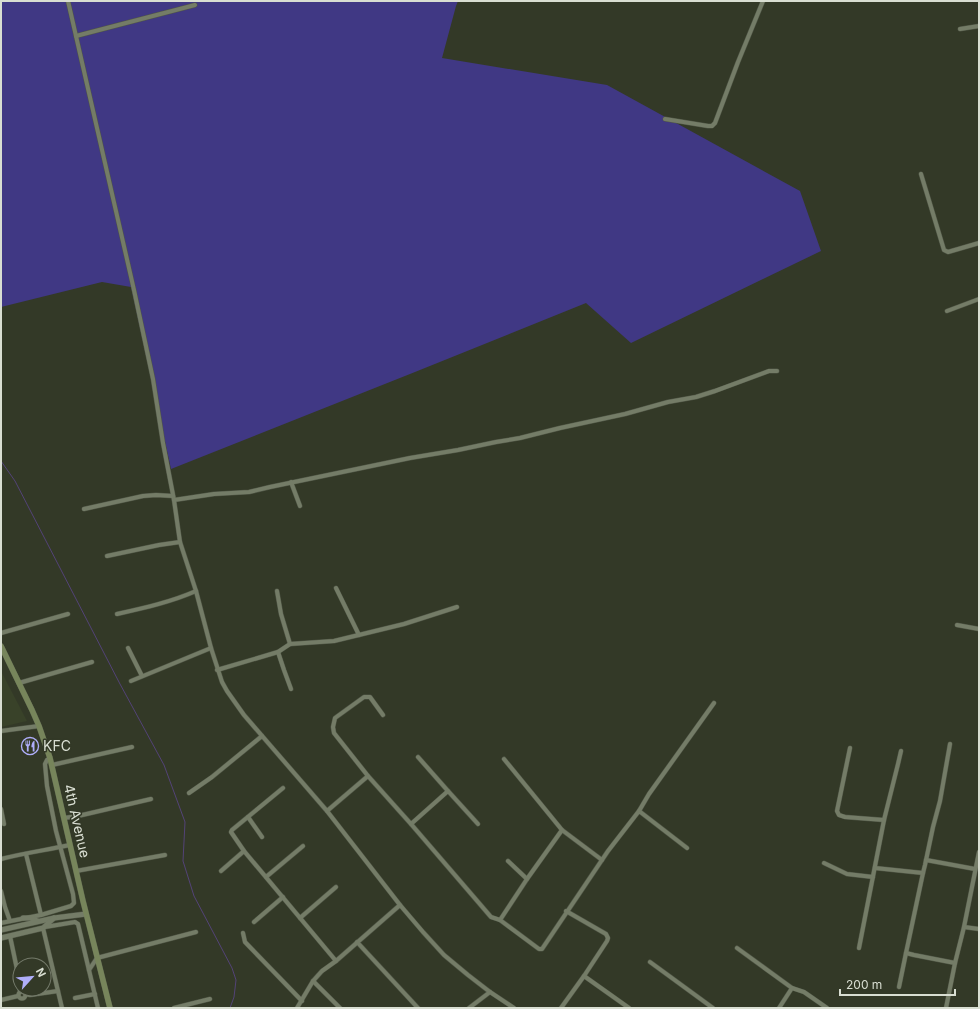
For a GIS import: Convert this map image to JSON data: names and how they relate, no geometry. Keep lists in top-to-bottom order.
{
  "streets": {
    "main road": ["4th Avenue"]
  },
  "places": {
    "restaurant": ["KFC"]
  },
  "scale_bar": "200 m",
  "north": "top right"
}
